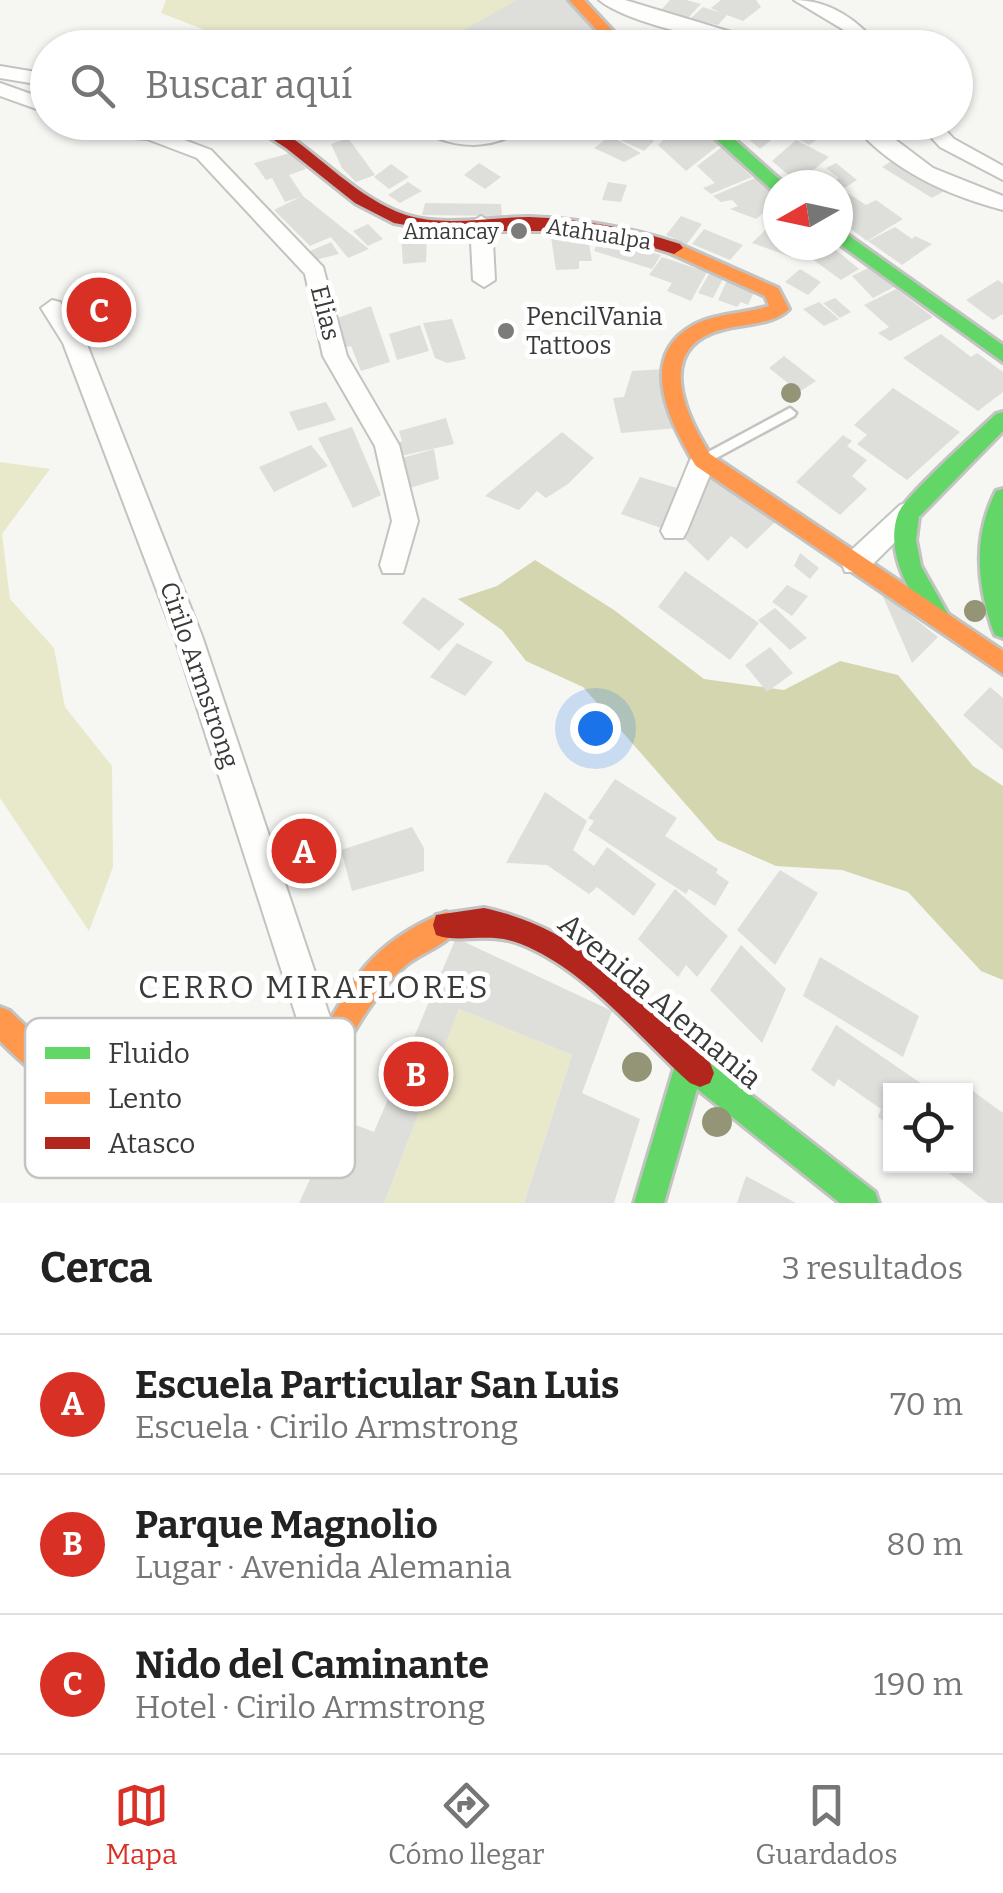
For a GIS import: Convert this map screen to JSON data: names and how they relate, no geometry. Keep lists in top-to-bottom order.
{
  "streets": {
    "main road": ["Atahualpa", "Avenida Alemania"],
    "street": ["Elias", "Cirilo Armstrong"]
  },
  "districts": ["CERRO MIRAFLORES"],
  "places": ["Amancay", "PencilVania Tattoos"],
  "legend": ["Fluido", "Lento", "Atasco"],
  "north": "left",
  "page": {
    "search": "Buscar aquí",
    "pins": ["C", "A", "B"],
    "heading": ["Cerca", "3 resultados"],
    "list": [
      {
        "mark": "A",
        "name": "Escuela Particular San Luis",
        "note": "Escuela · Cirilo Armstrong",
        "value": "70 m"
      },
      {
        "mark": "B",
        "name": "Parque Magnolio",
        "note": "Lugar · Avenida Alemania",
        "value": "80 m"
      },
      {
        "mark": "C",
        "name": "Nido del Caminante",
        "note": "Hotel · Cirilo Armstrong",
        "value": "190 m"
      }
    ],
    "nav": ["Mapa", "Cómo llegar", "Guardados"]
  }
}
